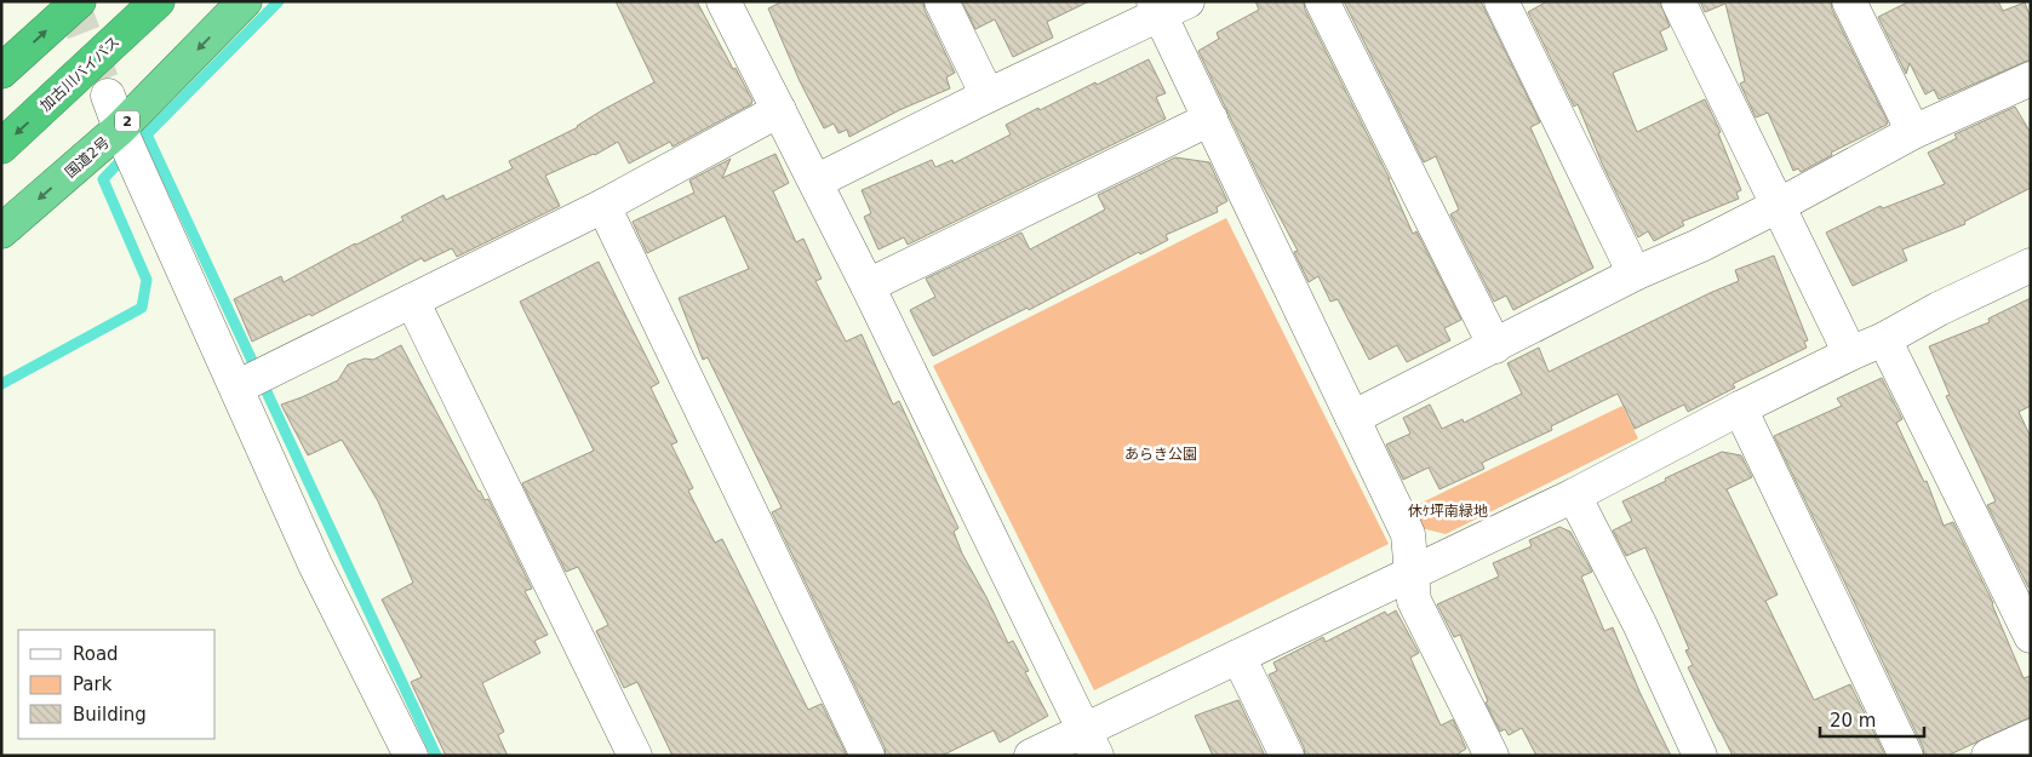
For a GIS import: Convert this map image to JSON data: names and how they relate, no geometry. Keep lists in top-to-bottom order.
{
  "streets": {
    "highway": ["加古川バイパス", "2", "国道2号"]
  },
  "parks": ["あらき公園", "休ｹ坪南緑地"],
  "legend": ["Road", "Park", "Building"],
  "scale_bar": "20 m"
}
